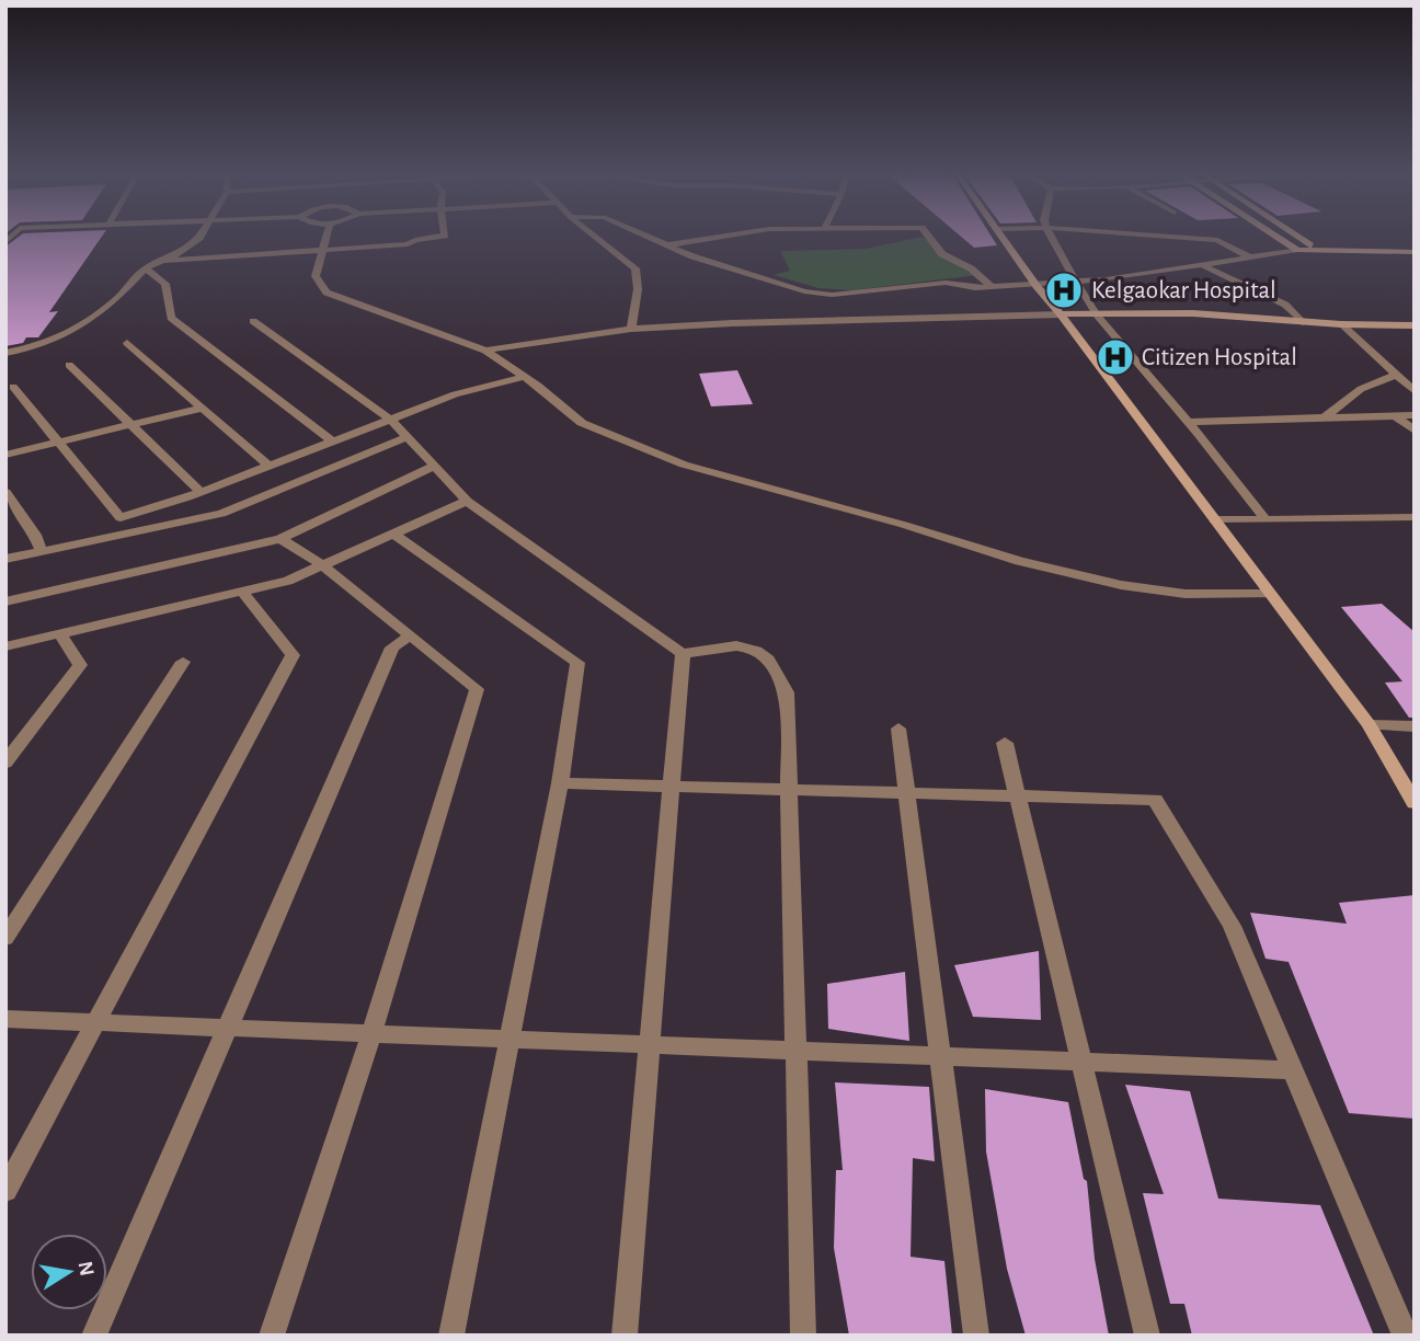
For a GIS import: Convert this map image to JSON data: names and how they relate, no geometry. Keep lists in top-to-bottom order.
{
  "places": {
    "hospital": ["Kelgaokar Hospital", "Citizen Hospital"]
  },
  "north": "right"
}
